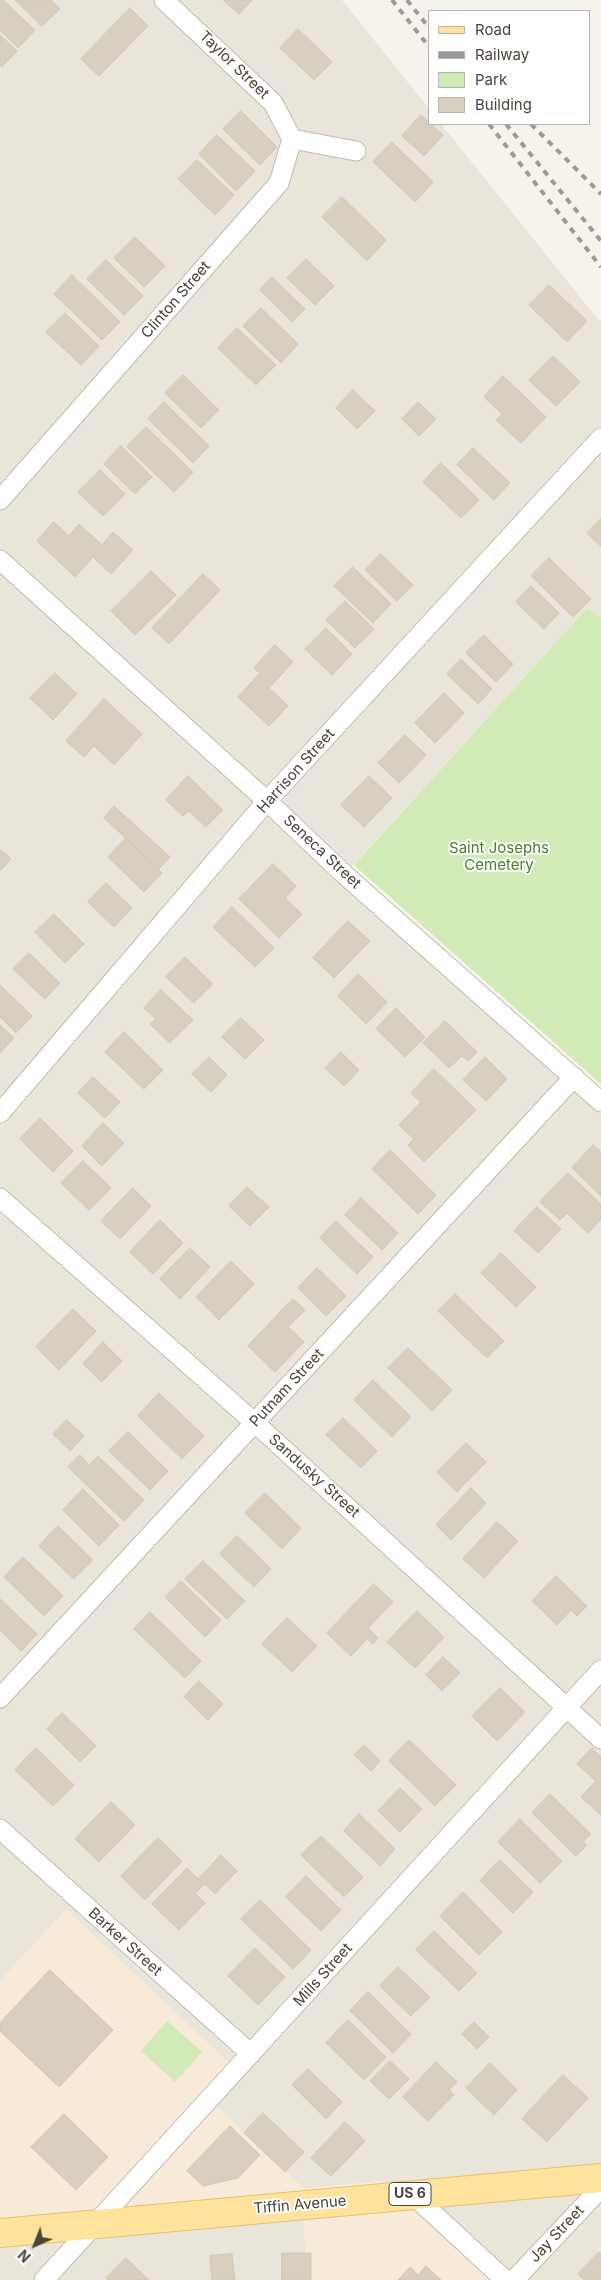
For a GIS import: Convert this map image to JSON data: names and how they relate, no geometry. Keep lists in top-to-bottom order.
{
  "streets": {
    "main road": ["US 6", "Tiffin Avenue"],
    "street": [
      "Taylor Street",
      "Clinton Street",
      "Harrison Street",
      "Seneca Street",
      "Putnam Street",
      "Sandusky Street",
      "Barker Street",
      "Mills Street",
      "Jay Street"
    ]
  },
  "crossings": [
    ["Taylor Street", "Clinton Street"],
    ["Harrison Street", "Seneca Street"],
    ["Seneca Street", "Putnam Street"],
    ["Putnam Street", "Sandusky Street"],
    ["Sandusky Street", "Mills Street"],
    ["Barker Street", "Mills Street"],
    ["Mills Street", "Tiffin Avenue"]
  ],
  "parks": ["Saint Josephs Cemetery"],
  "legend": [
    "Road",
    "Railway",
    "Park",
    "Building"
  ],
  "north": "bottom left"
}
